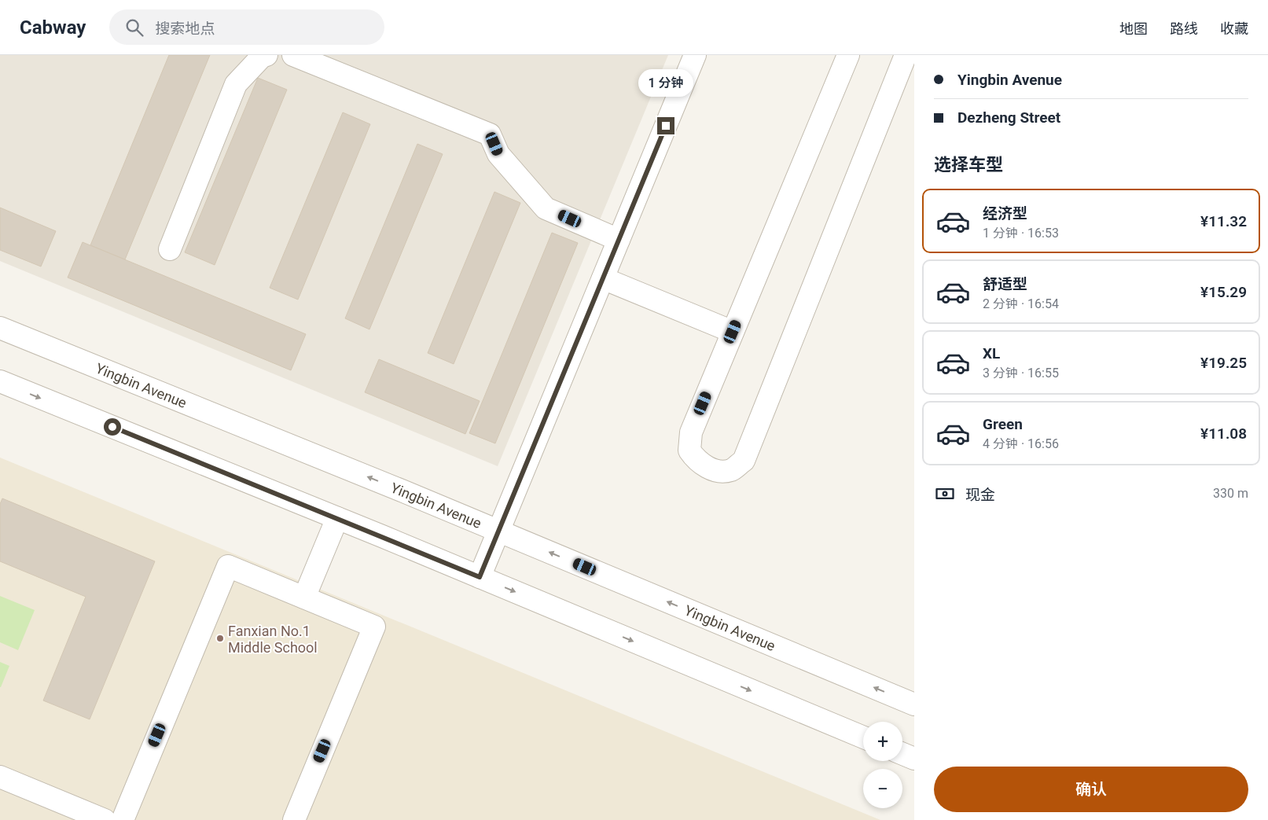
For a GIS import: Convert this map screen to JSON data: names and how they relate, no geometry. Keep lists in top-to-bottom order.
{
  "streets": {
    "street": ["Yingbin Avenue"]
  },
  "places": ["Fanxian No.1 Middle School"],
  "page": {
    "header": "Cabway",
    "search": "搜索地点",
    "nav": ["地图", "路线", "收藏"],
    "banner": ["Yingbin Avenue", "Dezheng Street"],
    "bubble": "1 分钟",
    "heading": "选择车型",
    "list": [
      {
        "name": "经济型",
        "note": "1 分钟 · 16:53",
        "value": "¥11.32"
      },
      {
        "name": "舒适型",
        "note": "2 分钟 · 16:54",
        "value": "¥15.29"
      },
      {
        "name": "XL",
        "note": "3 分钟 · 16:55",
        "value": "¥19.25"
      },
      {
        "name": "Green",
        "note": "4 分钟 · 16:56",
        "value": "¥11.08"
      }
    ],
    "pay": ["现金", "330 m"],
    "map_buttons": ["+", "−"],
    "buttons": "确认"
  }
}
